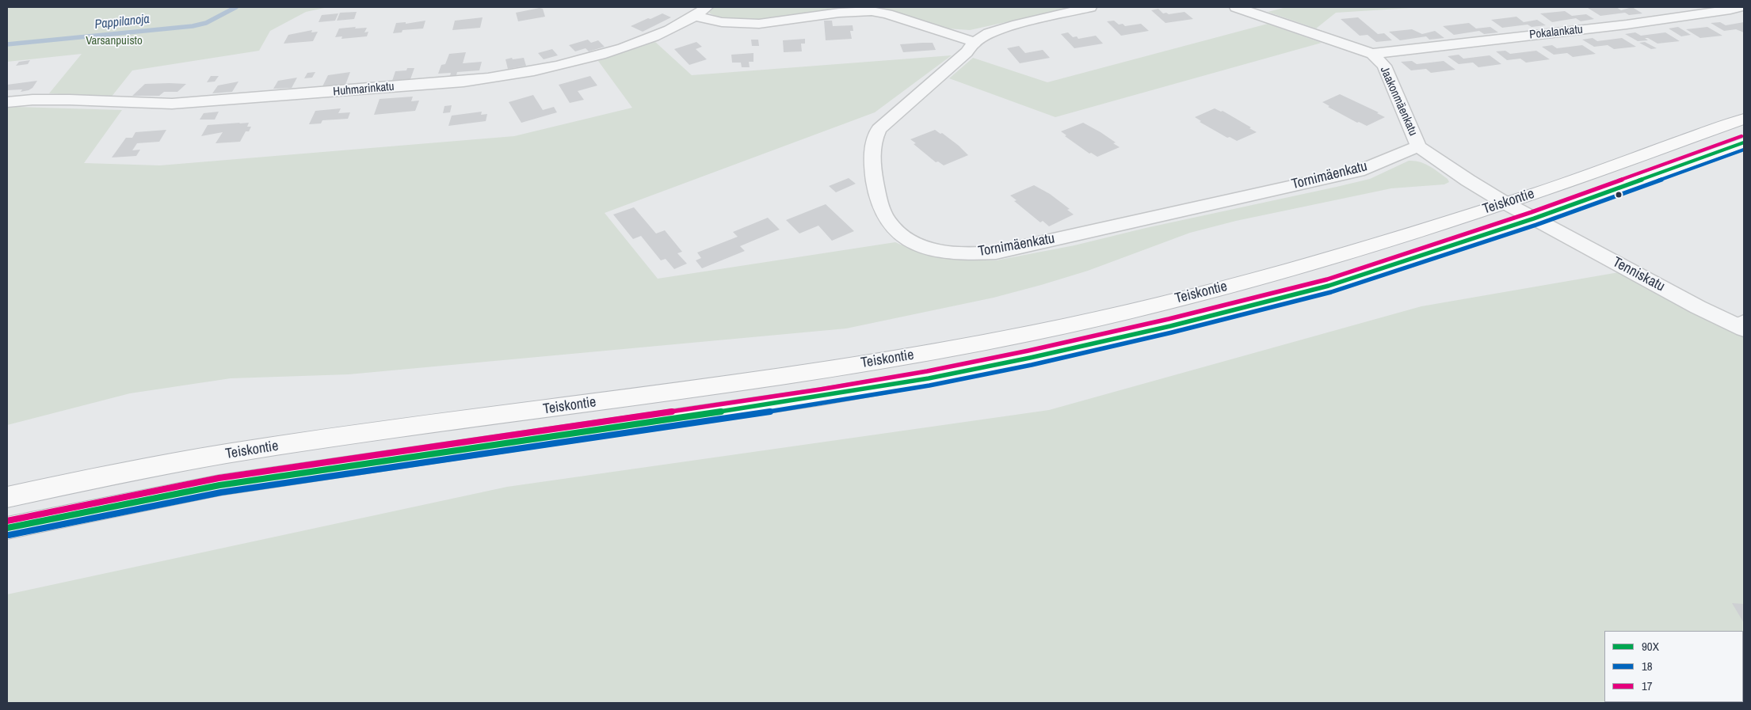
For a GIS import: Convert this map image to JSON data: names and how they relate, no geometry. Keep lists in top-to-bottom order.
{
  "streets": {
    "highway": ["Teiskontie"],
    "street": [
      "Pokalankatu",
      "Huhmarinkatu",
      "Jaakonmäenkatu",
      "Tornimäenkatu",
      "Tenniskatu"
    ]
  },
  "crossings": [
    ["Pokalankatu", "Jaakonmäenkatu"],
    ["Jaakonmäenkatu", "Tornimäenkatu"],
    ["Jaakonmäenkatu", "Teiskontie"],
    ["Jaakonmäenkatu", "Tenniskatu"],
    ["Teiskontie", "Tenniskatu"]
  ],
  "water": ["Pappilanoja"],
  "parks": ["Varsanpuisto"],
  "lines": ["transit line 17", "transit line 90X", "transit line 18"],
  "legend": ["90X", "18", "17"]
}
